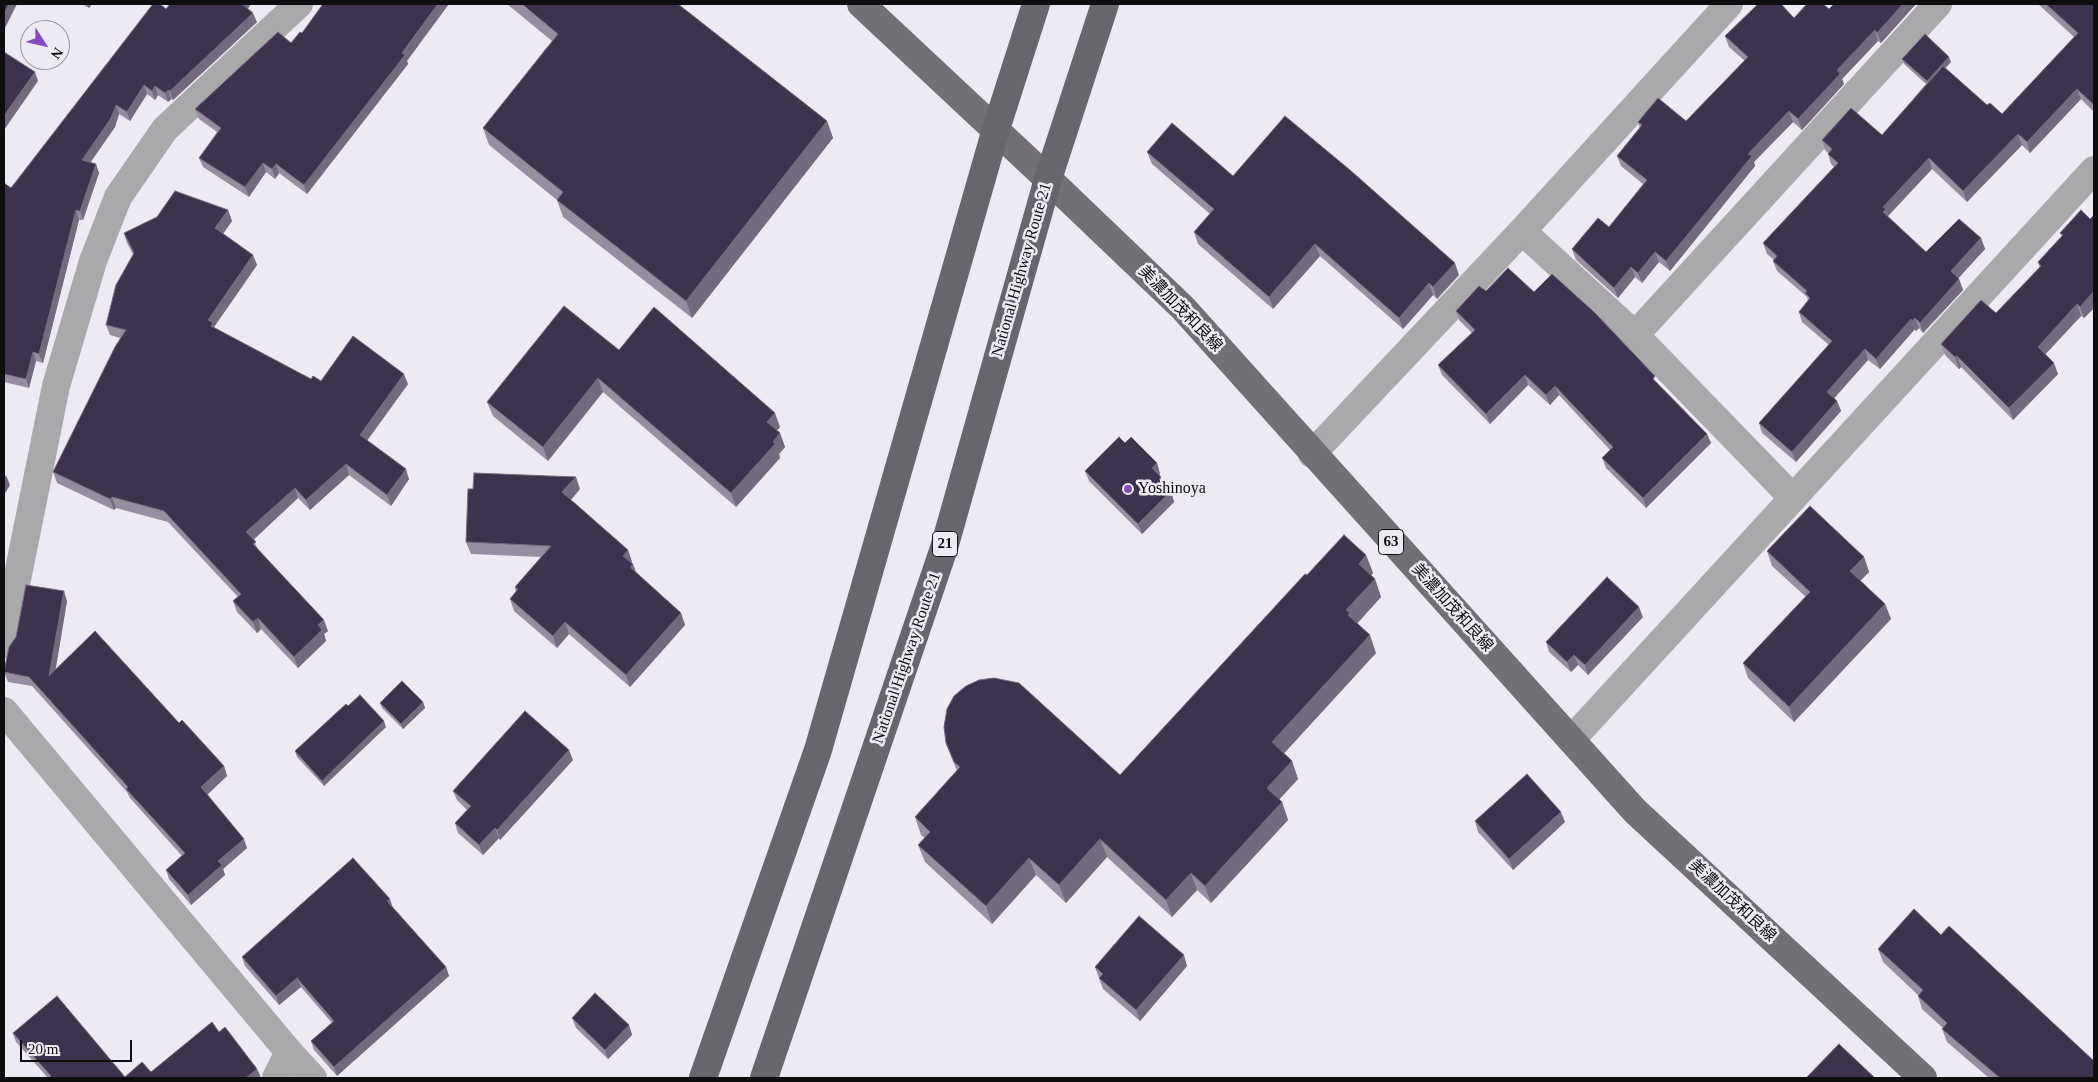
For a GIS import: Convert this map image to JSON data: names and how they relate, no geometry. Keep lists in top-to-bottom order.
{
  "streets": {
    "highway": ["National Highway Route 21", "21"],
    "main road": ["美濃加茂和良線", "63"]
  },
  "crossings": [
    ["National Highway Route 21", "美濃加茂和良線"]
  ],
  "places": ["Yoshinoya"],
  "scale_bar": "20 m",
  "north": "bottom right"
}
